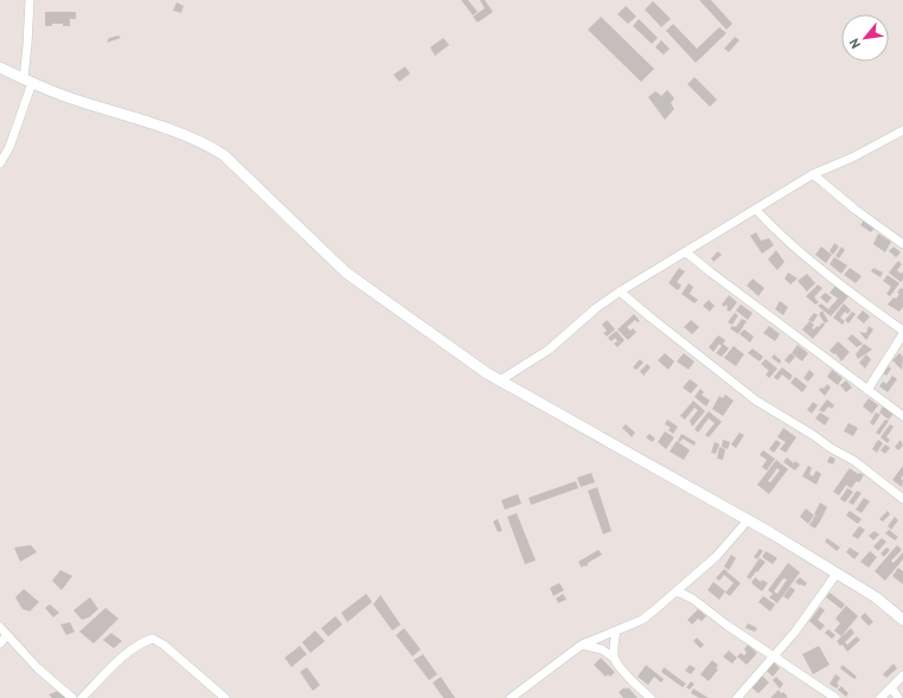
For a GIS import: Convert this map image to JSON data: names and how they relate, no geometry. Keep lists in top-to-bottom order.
{
  "north": "bottom left"
}
